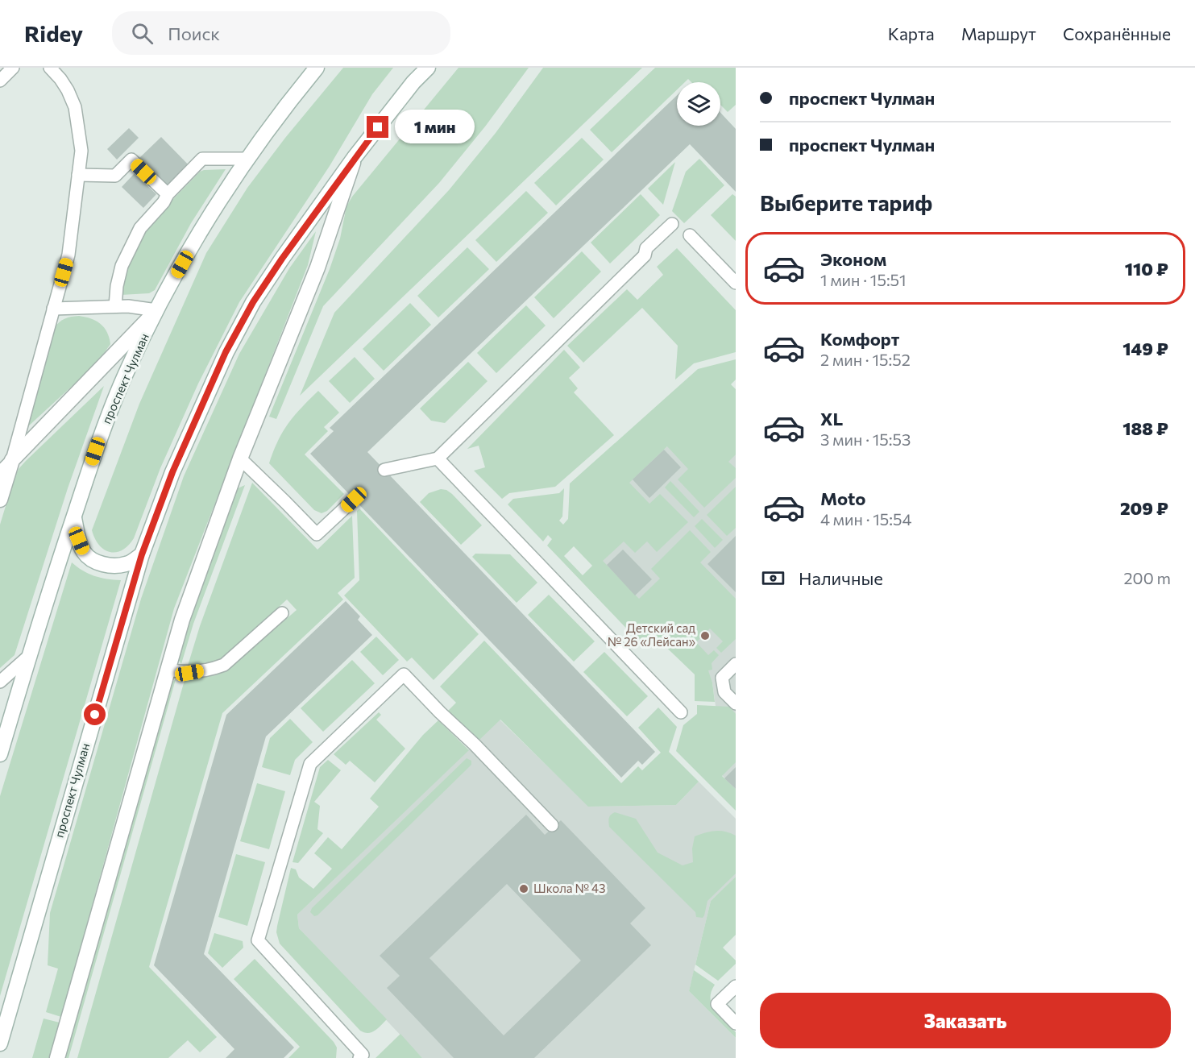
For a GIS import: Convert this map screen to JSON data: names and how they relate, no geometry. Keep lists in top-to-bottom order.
{
  "streets": {
    "main road": ["проспект Чулман"]
  },
  "places": ["Детский сад № 26 «Лейсан»", "Школа № 43"],
  "page": {
    "header": "Ridey",
    "search": "Поиск",
    "nav": ["Карта", "Маршрут", "Сохранённые"],
    "banner": ["проспект Чулман", "проспект Чулман"],
    "bubble": "1 мин",
    "heading": "Выберите тариф",
    "list": [
      {
        "name": "Эконом",
        "note": "1 мин · 15:51",
        "value": "110 ₽"
      },
      {
        "name": "Комфорт",
        "note": "2 мин · 15:52",
        "value": "149 ₽"
      },
      {
        "name": "XL",
        "note": "3 мин · 15:53",
        "value": "188 ₽"
      },
      {
        "name": "Moto",
        "note": "4 мин · 15:54",
        "value": "209 ₽"
      }
    ],
    "pay": ["Наличные", "200 m"],
    "buttons": "Заказать"
  }
}
